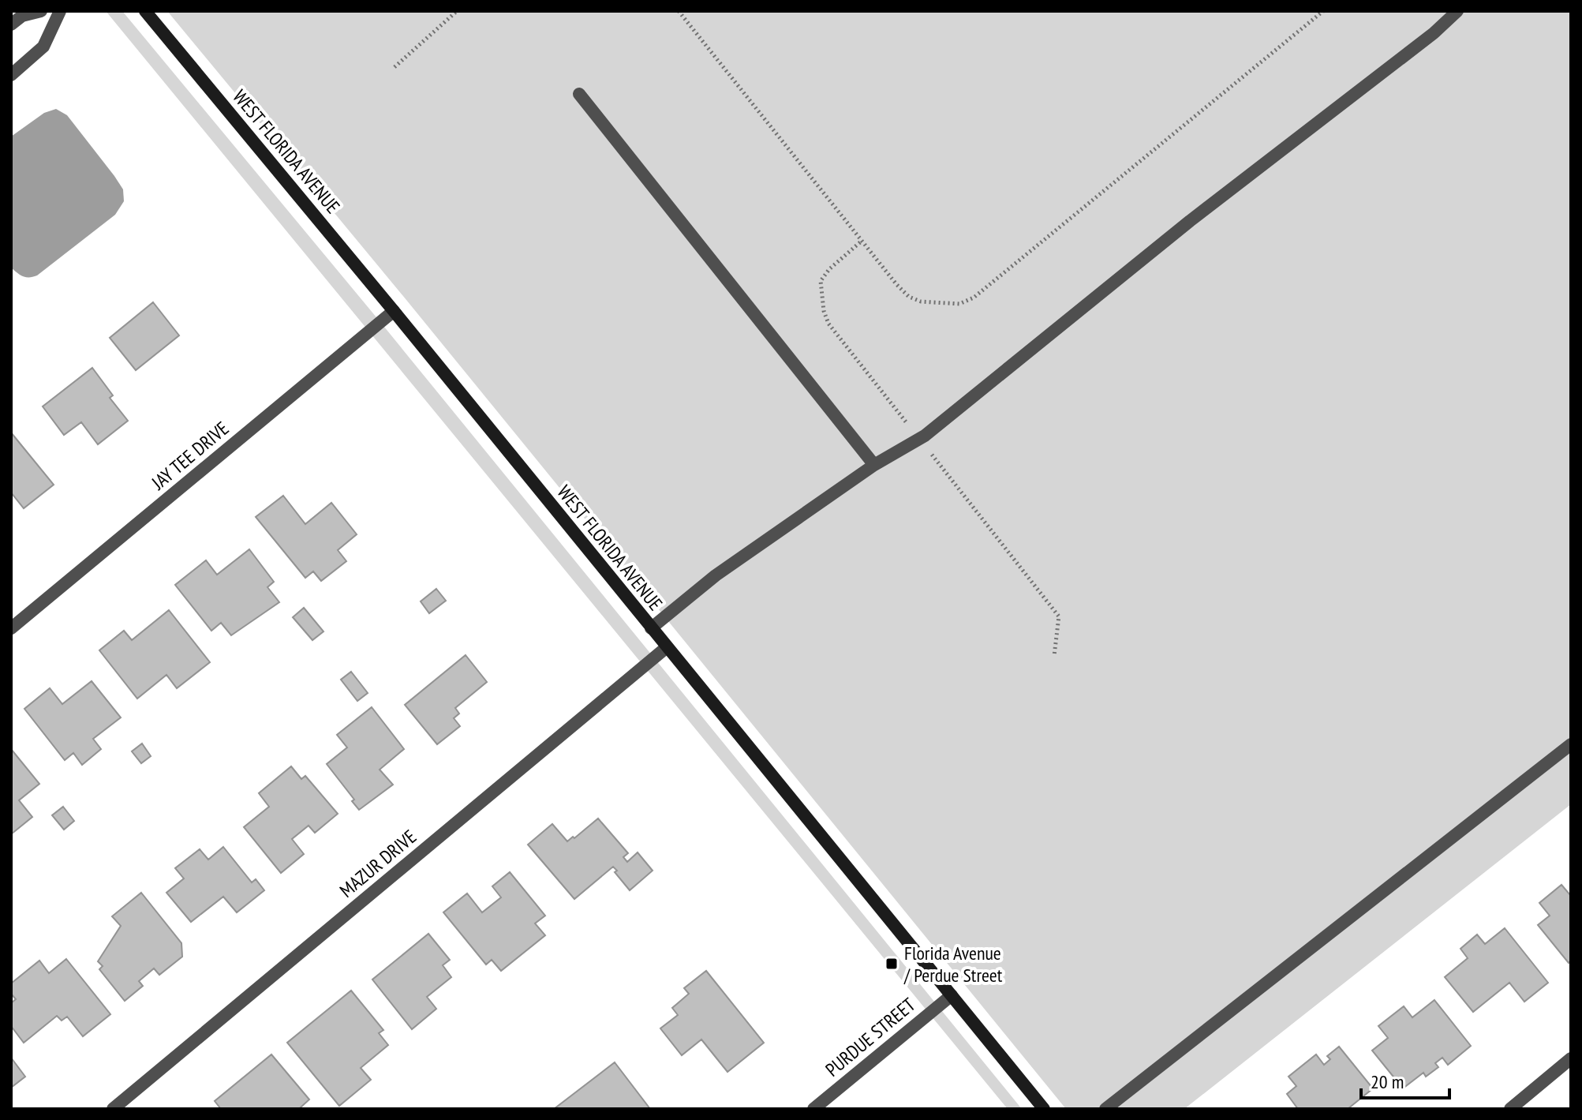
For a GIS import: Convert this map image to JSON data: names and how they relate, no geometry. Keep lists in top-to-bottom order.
{
  "streets": {
    "street": [
      "WEST FLORIDA AVENUE",
      "JAY TEE DRIVE",
      "MAZUR DRIVE",
      "PURDUE STREET"
    ]
  },
  "crossings": [
    ["WEST FLORIDA AVENUE", "JAY TEE DRIVE"],
    ["WEST FLORIDA AVENUE", "MAZUR DRIVE"],
    ["WEST FLORIDA AVENUE", "PURDUE STREET"]
  ],
  "places": {
    "transit": ["Florida Avenue / Perdue Street"]
  },
  "scale_bar": "20 m"
}
